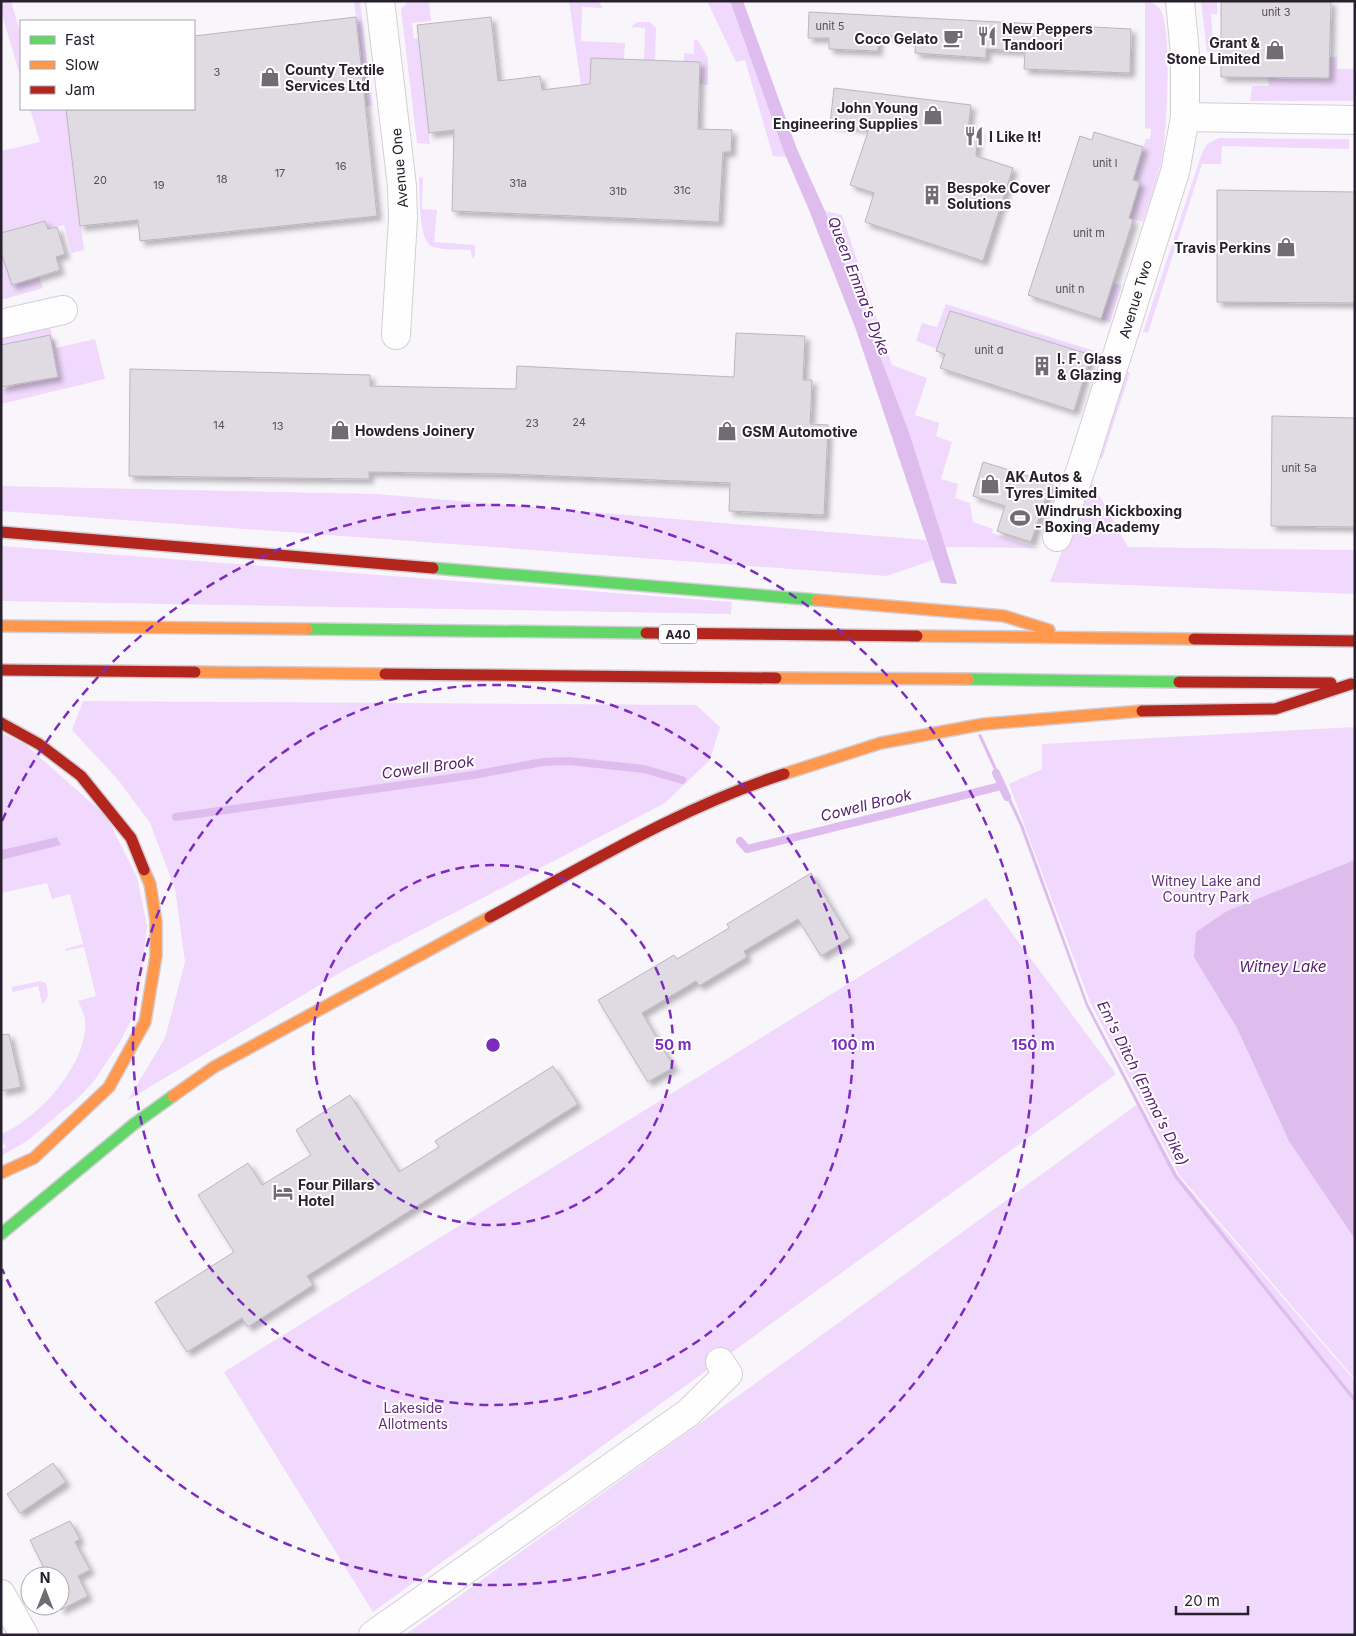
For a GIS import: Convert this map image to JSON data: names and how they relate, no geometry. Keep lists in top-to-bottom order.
{
  "streets": {
    "highway": ["A40"],
    "street": ["Avenue One", "Avenue Two"]
  },
  "water": [
    "Queen Emma's Dyke",
    "Cowell Brook",
    "Witney Lake",
    "Em's Ditch (Emma's Dike)"
  ],
  "parks": ["Witney Lake and Country Park", "Lakeside Allotments"],
  "places": {
    "restaurant": ["New Peppers Tandoori", "I Like It!"],
    "cafe": ["Coco Gelato"],
    "shop": [
      "Grant & Stone Limited",
      "County Textile Services Ltd",
      "John Young Engineering Supplies",
      "Travis Perkins",
      "Howdens Joinery",
      "GSM Automotive",
      "AK Autos & Tyres Limited"
    ],
    "building": ["Bespoke Cover Solutions", "I. F. Glass & Glazing"],
    "sports": ["Windrush Kickboxing - Boxing Academy"],
    "hotel": ["Four Pillars Hotel"]
  },
  "house_numbers": [
    "unit 3",
    "unit 5",
    "3",
    "unit l",
    "16",
    "17",
    "18",
    "20",
    "31a",
    "19",
    "31c",
    "31b",
    "unit m",
    "unit n",
    "unit d",
    "24",
    "23",
    "14",
    "13",
    "unit 5a"
  ],
  "legend": ["Fast", "Slow", "Jam"],
  "scale_bar": "20 m",
  "north": "top",
  "rings": ["50 m", "100 m", "150 m"]
}
